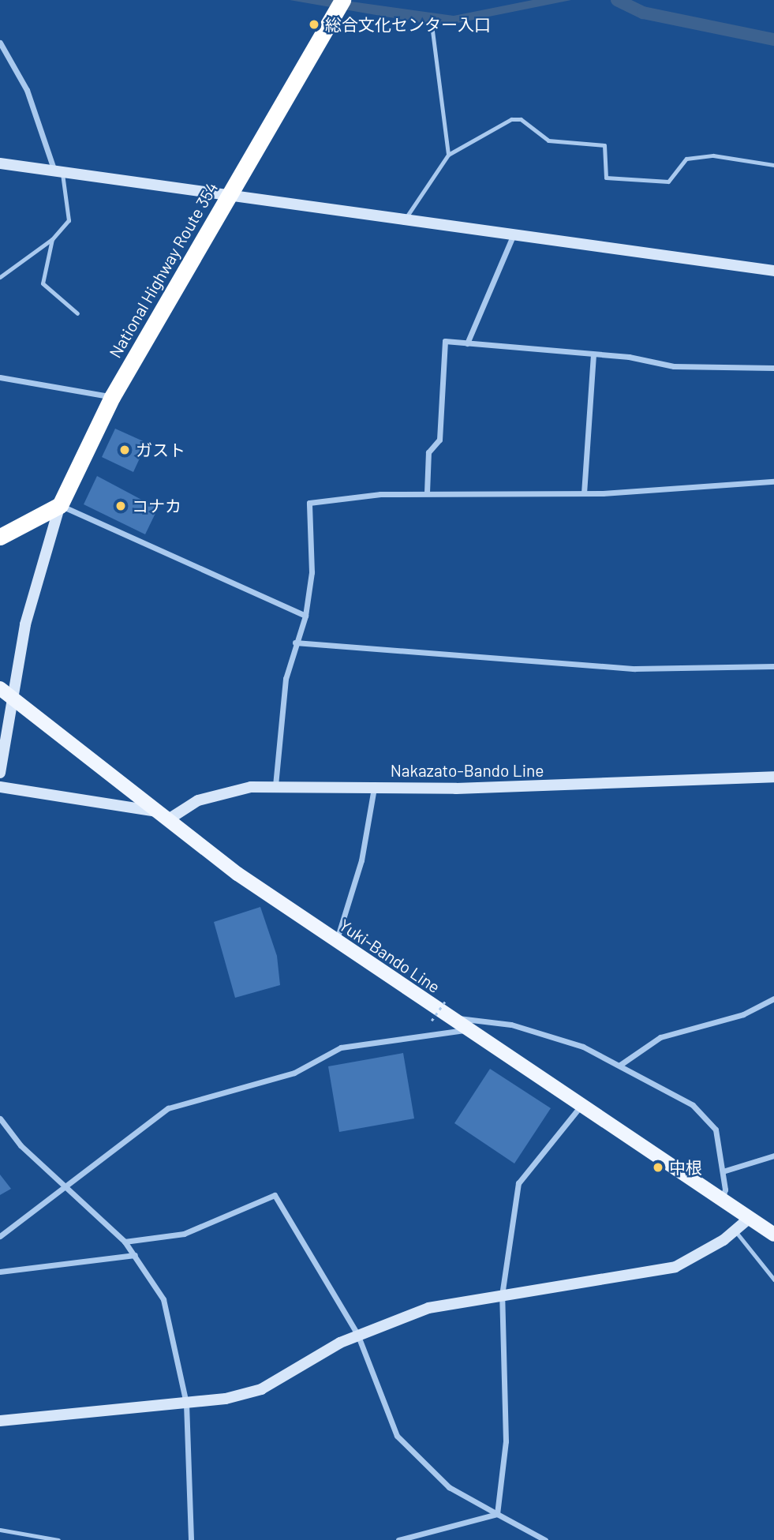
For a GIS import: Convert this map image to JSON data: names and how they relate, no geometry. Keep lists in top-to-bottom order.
{
  "streets": {
    "highway": ["National Highway Route 354"],
    "main road": ["Yuki-Bando Line"],
    "street": ["Nakazato-Bando Line"]
  },
  "crossings": [
    ["Nakazato-Bando Line", "Yuki-Bando Line"]
  ],
  "places": [
    "総合文化センター入口",
    "ガスト",
    "コナカ",
    "中根"
  ]
}
